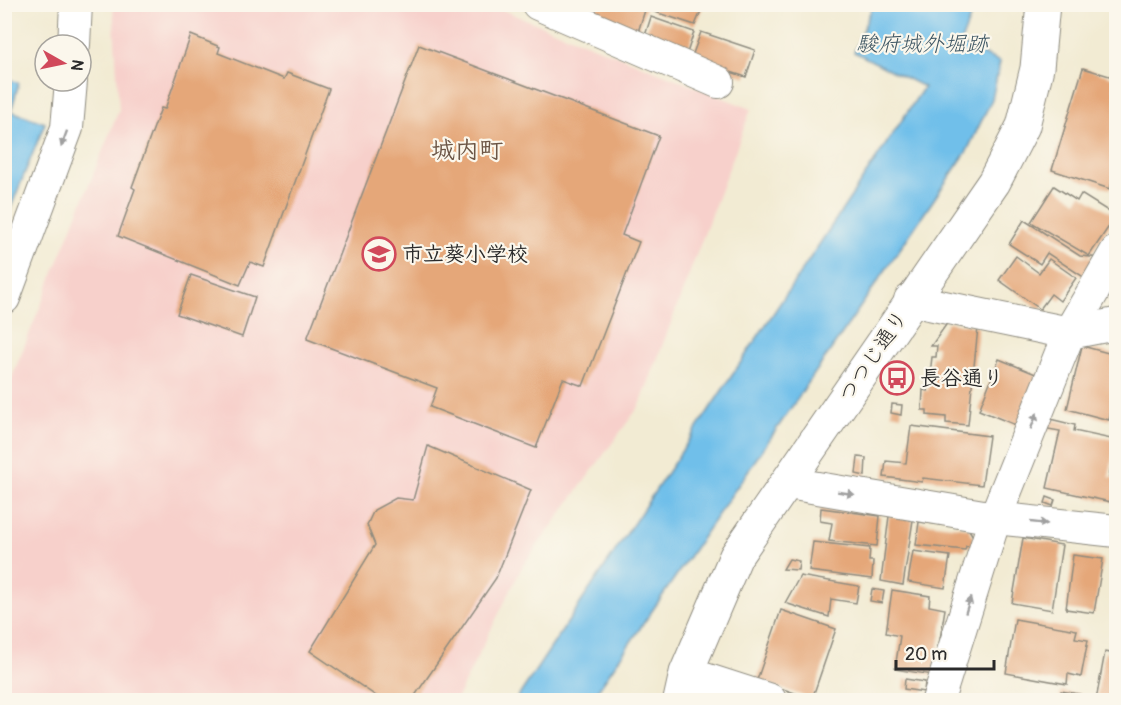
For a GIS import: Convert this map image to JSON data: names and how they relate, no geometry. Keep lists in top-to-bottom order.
{
  "streets": {
    "main road": ["つつじ通り"]
  },
  "districts": ["城内町"],
  "water": ["駿府城外堀跡"],
  "places": {
    "school or university": ["市立葵小学校"],
    "bus stop": ["長谷通り"]
  },
  "scale_bar": "20 m",
  "north": "right"
}
